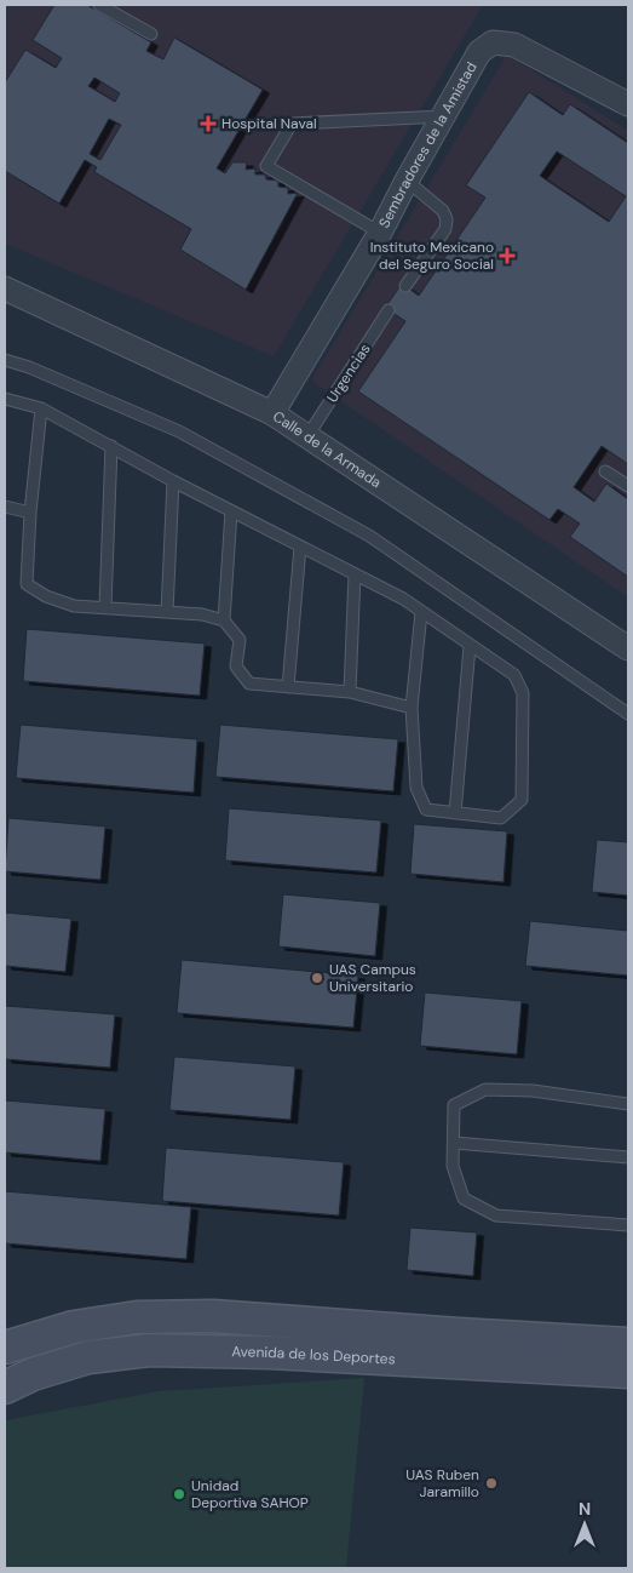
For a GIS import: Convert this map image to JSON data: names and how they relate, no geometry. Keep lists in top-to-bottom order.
{
  "streets": {
    "main road": ["Avenida de los Deportes"],
    "street": ["Sembradores de la Amistad", "Calle de la Armada"],
    "lane": ["Urgencias"]
  },
  "crossings": [
    ["Sembradores de la Amistad", "Calle de la Armada"],
    ["Urgencias", "Calle de la Armada"]
  ],
  "places": {
    "health": ["Hospital Naval", "Instituto Mexicano del Seguro Social"],
    "other": ["UAS Campus Universitario", "UAS Ruben Jaramillo", "Unidad Deportiva SAHOP"]
  },
  "north": "top"
}
